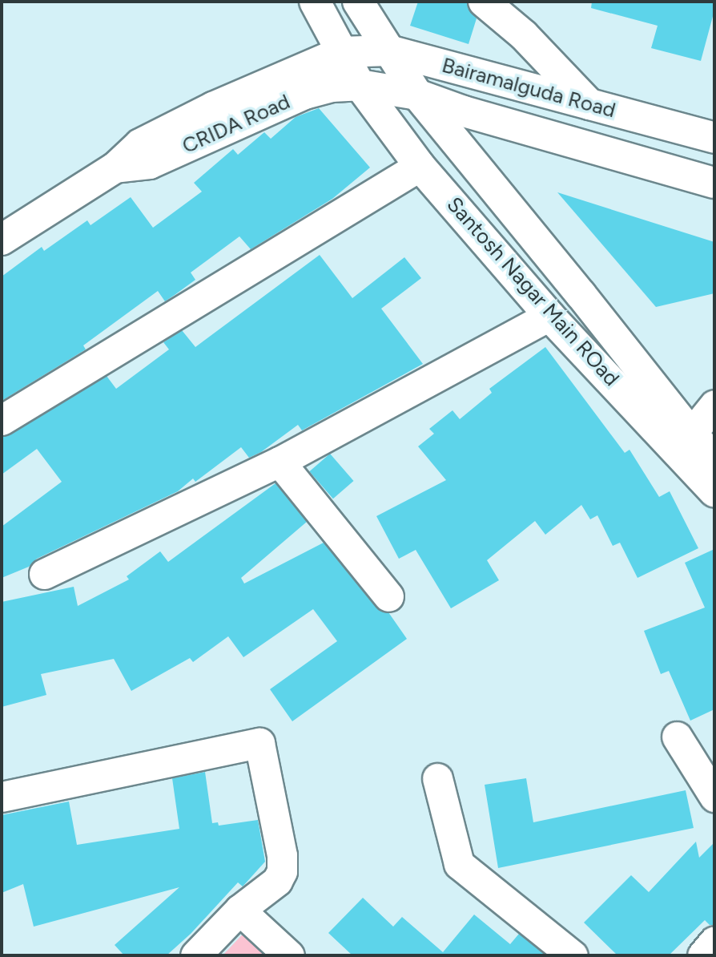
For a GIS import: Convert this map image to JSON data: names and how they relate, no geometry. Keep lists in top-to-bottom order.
{
  "streets": {
    "main road": ["Bairamalguda Road", "CRIDA Road", "Santosh Nagar Main ROad"]
  },
  "crossings": [
    ["Bairamalguda Road", "CRIDA Road"],
    ["Bairamalguda Road", "Santosh Nagar Main ROad"],
    ["CRIDA Road", "Santosh Nagar Main ROad"]
  ]
}
